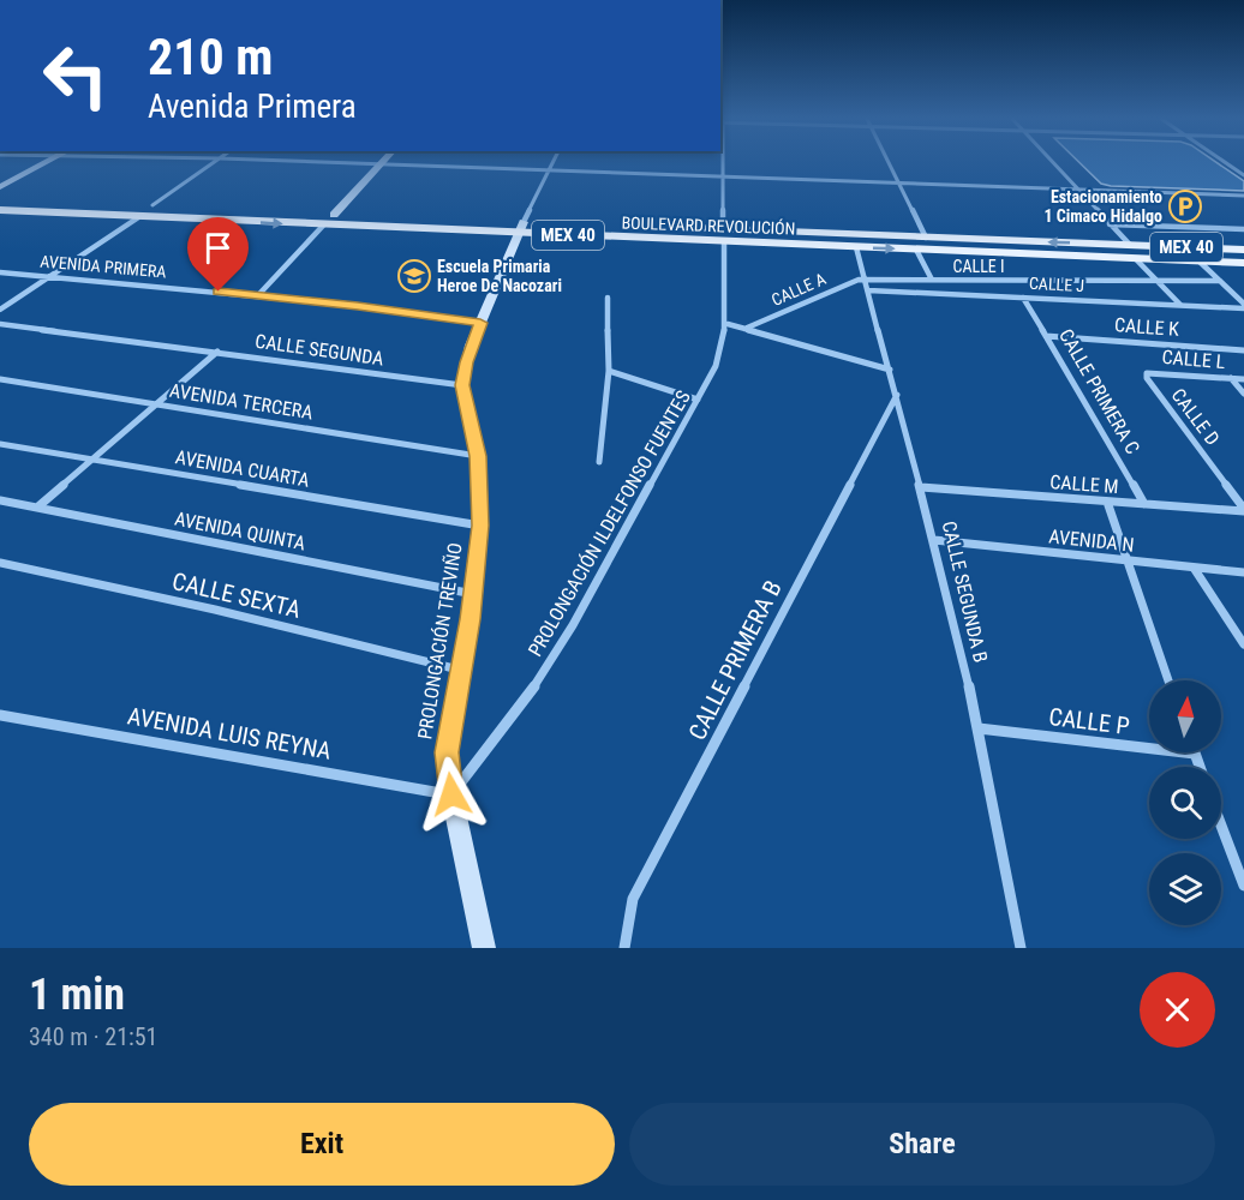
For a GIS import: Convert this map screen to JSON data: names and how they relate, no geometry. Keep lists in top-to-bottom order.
{
  "streets": {
    "main road": ["BOULEVARD REVOLUCIÓN", "MEX 40"],
    "street": [
      "AVENIDA PRIMERA",
      "CALLE I",
      "CALLE J",
      "CALLE A",
      "CALLE K",
      "CALLE SEGUNDA",
      "CALLE L",
      "CALLE PRIMERA C",
      "AVENIDA TERCERA",
      "CALLE D",
      "AVENIDA CUARTA",
      "CALLE M",
      "PROLONGACIÓN ILDELFONSO FUENTES",
      "AVENIDA QUINTA",
      "AVENIDA N",
      "CALLE SEGUNDA B",
      "CALLE SEXTA",
      "PROLONGACIÓN TREVIÑO",
      "CALLE PRIMERA B",
      "CALLE P",
      "AVENIDA LUIS REYNA"
    ]
  },
  "crossings": [
    ["BOULEVARD REVOLUCIÓN", "MEX 40"],
    ["BOULEVARD REVOLUCIÓN", "PROLONGACIÓN ILDELFONSO FUENTES"],
    ["BOULEVARD REVOLUCIÓN", "CALLE SEGUNDA B"],
    ["BOULEVARD REVOLUCIÓN", "PROLONGACIÓN TREVIÑO"],
    ["MEX 40", "PROLONGACIÓN ILDELFONSO FUENTES"],
    ["MEX 40", "PROLONGACIÓN TREVIÑO"],
    ["AVENIDA PRIMERA", "PROLONGACIÓN TREVIÑO"],
    ["CALLE I", "CALLE A"],
    ["CALLE I", "CALLE SEGUNDA B"],
    ["CALLE J", "CALLE PRIMERA C"],
    ["CALLE J", "CALLE SEGUNDA B"],
    ["CALLE A", "CALLE SEGUNDA B"],
    ["CALLE K", "CALLE PRIMERA C"],
    ["CALLE SEGUNDA", "PROLONGACIÓN TREVIÑO"],
    ["CALLE L", "CALLE D"],
    ["CALLE PRIMERA C", "CALLE M"],
    ["AVENIDA TERCERA", "PROLONGACIÓN TREVIÑO"],
    ["CALLE D", "CALLE M"],
    ["AVENIDA CUARTA", "PROLONGACIÓN TREVIÑO"],
    ["CALLE M", "CALLE SEGUNDA B"],
    ["PROLONGACIÓN ILDELFONSO FUENTES", "PROLONGACIÓN TREVIÑO"],
    ["PROLONGACIÓN ILDELFONSO FUENTES", "AVENIDA LUIS REYNA"],
    ["AVENIDA QUINTA", "PROLONGACIÓN TREVIÑO"],
    ["AVENIDA N", "CALLE SEGUNDA B"],
    ["CALLE SEGUNDA B", "CALLE PRIMERA B"],
    ["CALLE SEGUNDA B", "CALLE P"],
    ["CALLE SEXTA", "PROLONGACIÓN TREVIÑO"],
    ["PROLONGACIÓN TREVIÑO", "AVENIDA LUIS REYNA"]
  ],
  "places": {
    "parking": ["Estacionamiento 1 Cimaco Hidalgo"],
    "school or university": ["Escuela Primaria Heroe De Nacozari"]
  },
  "north": "top",
  "page": {
    "turn": ["210 m", "Avenida Primera"],
    "heading": ["1 min", "340 m · 21:51"],
    "buttons": ["Exit", "Share"]
  }
}
